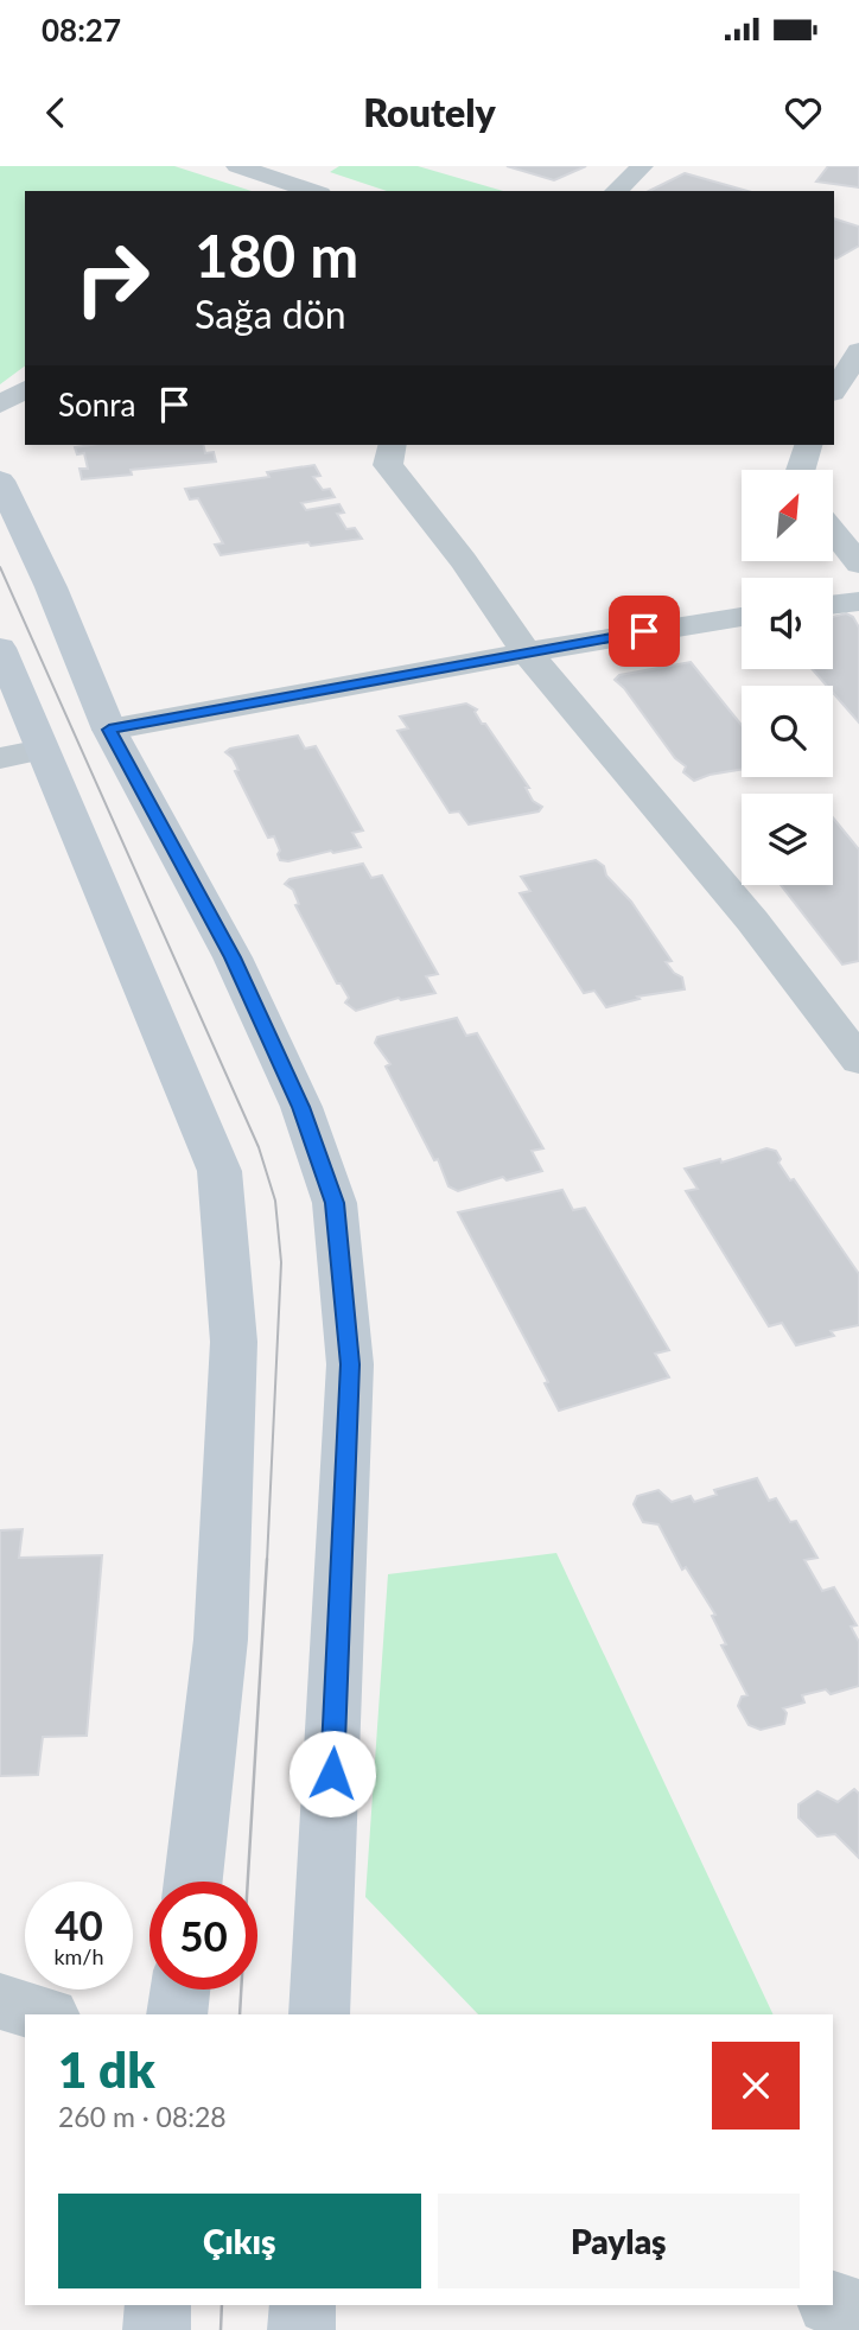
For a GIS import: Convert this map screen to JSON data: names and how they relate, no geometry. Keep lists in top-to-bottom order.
{
  "north": "top right",
  "page": {
    "status": "08:27",
    "header": "Routely",
    "turn": ["180 m", "Sağa dön"],
    "then": "Sonra",
    "speed": "40 km/h",
    "limit": "50",
    "heading": ["1 dk", "260 m · 08:28"],
    "buttons": ["Çıkış", "Paylaş"]
  }
}
